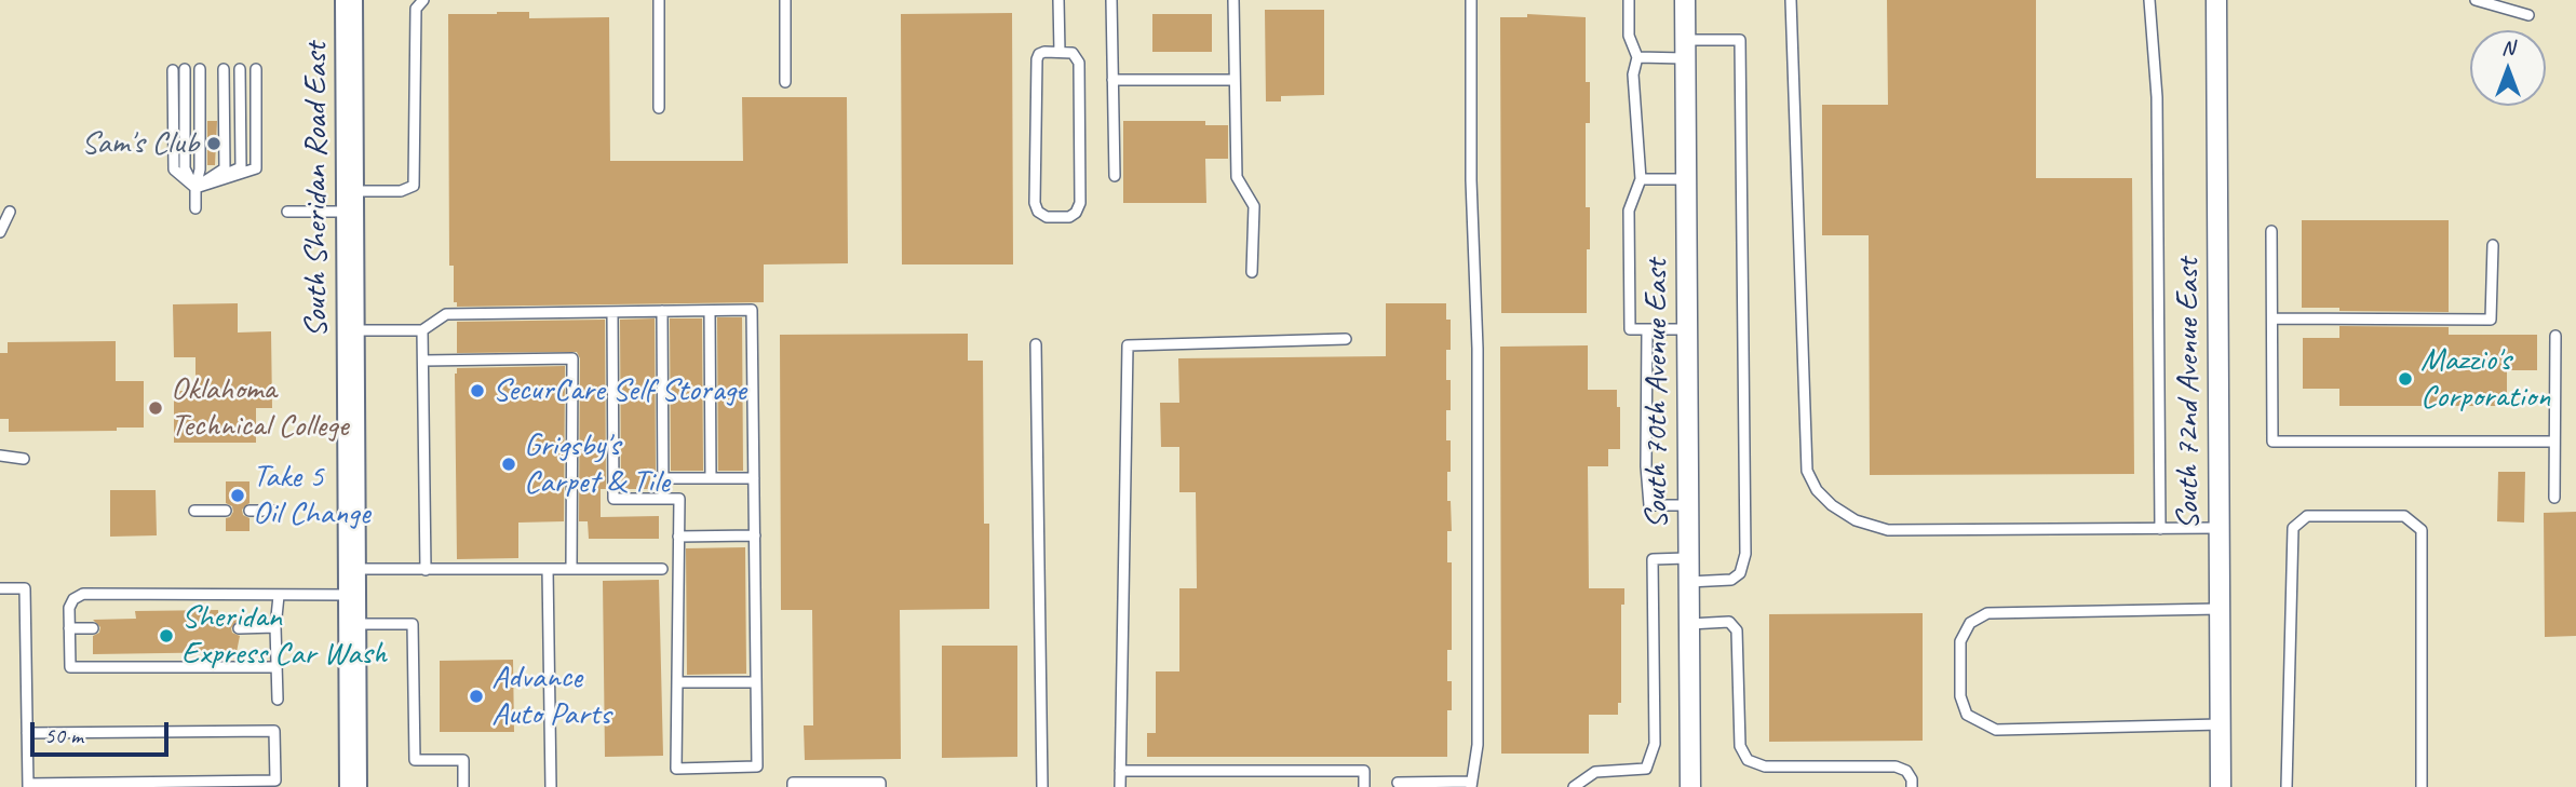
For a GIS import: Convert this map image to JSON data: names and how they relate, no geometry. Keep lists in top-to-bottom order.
{
  "streets": {
    "main road": ["South Sheridan Road East"],
    "street": ["South 70th Avenue East", "South 72nd Avenue East"]
  },
  "places": [
    "Sam's Club",
    "Mazzio's Corporation",
    "SecurCare Self Storage",
    "Oklahoma Technical College",
    "Grigsby's Carpet & Tile",
    "Take 5 Oil Change",
    "Sheridan Express Car Wash",
    "Advance Auto Parts"
  ],
  "scale_bar": "50 m",
  "north": "top"
}
